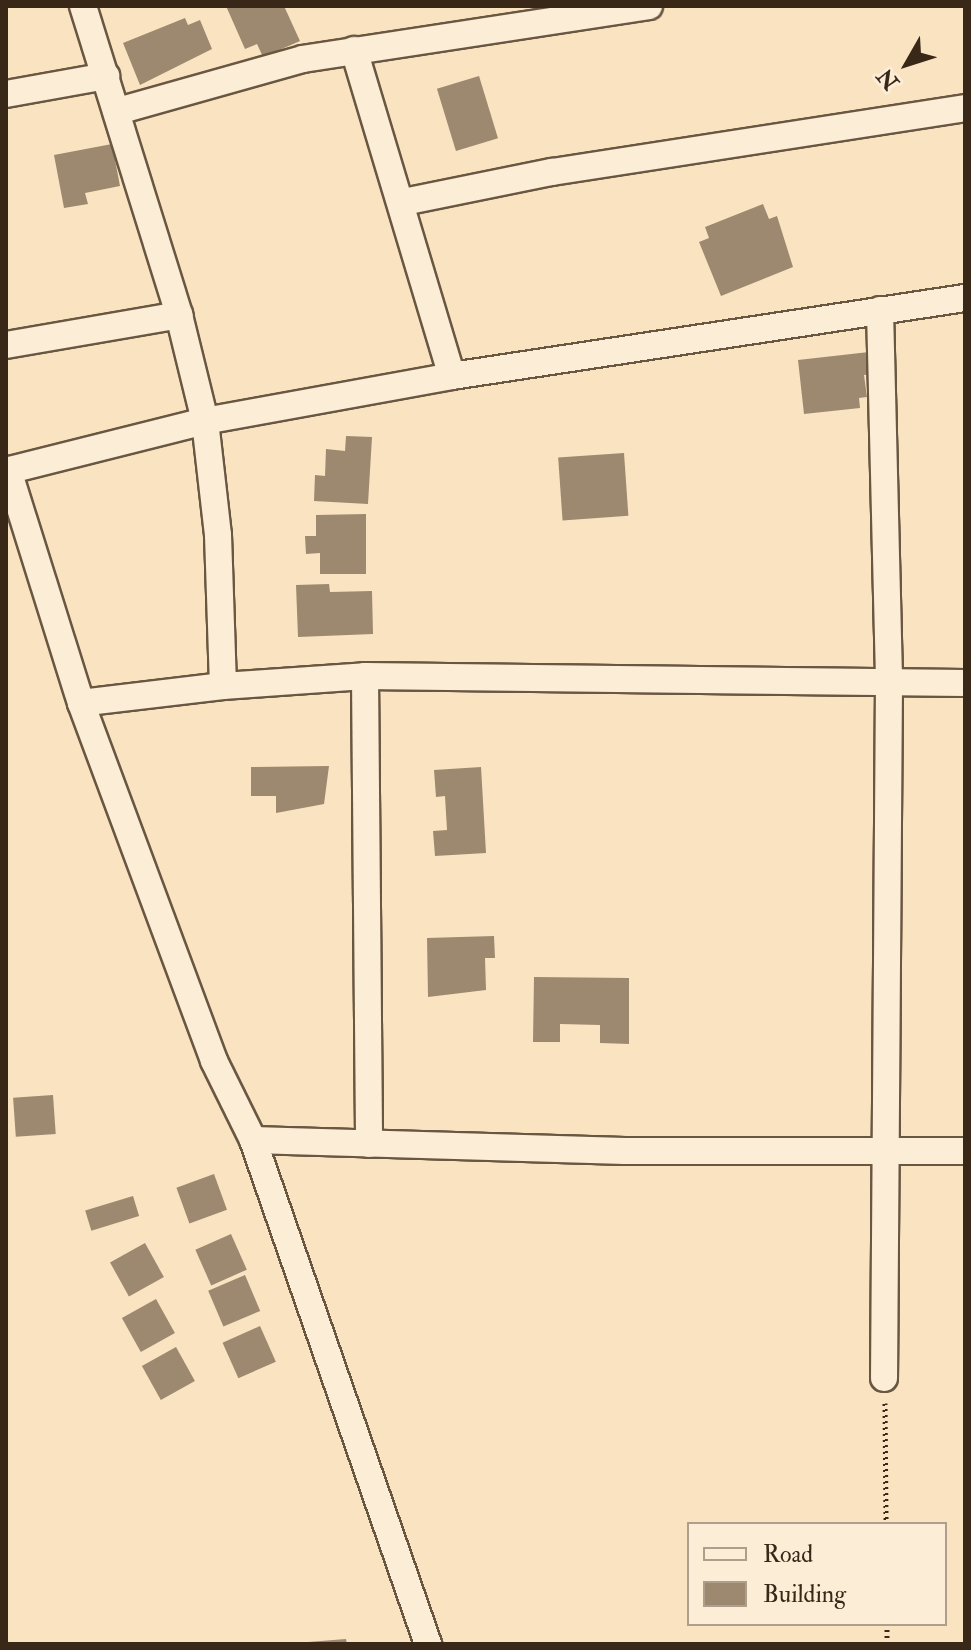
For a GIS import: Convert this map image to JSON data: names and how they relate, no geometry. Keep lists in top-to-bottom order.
{
  "legend": ["Road", "Building"],
  "north": "bottom left"
}
